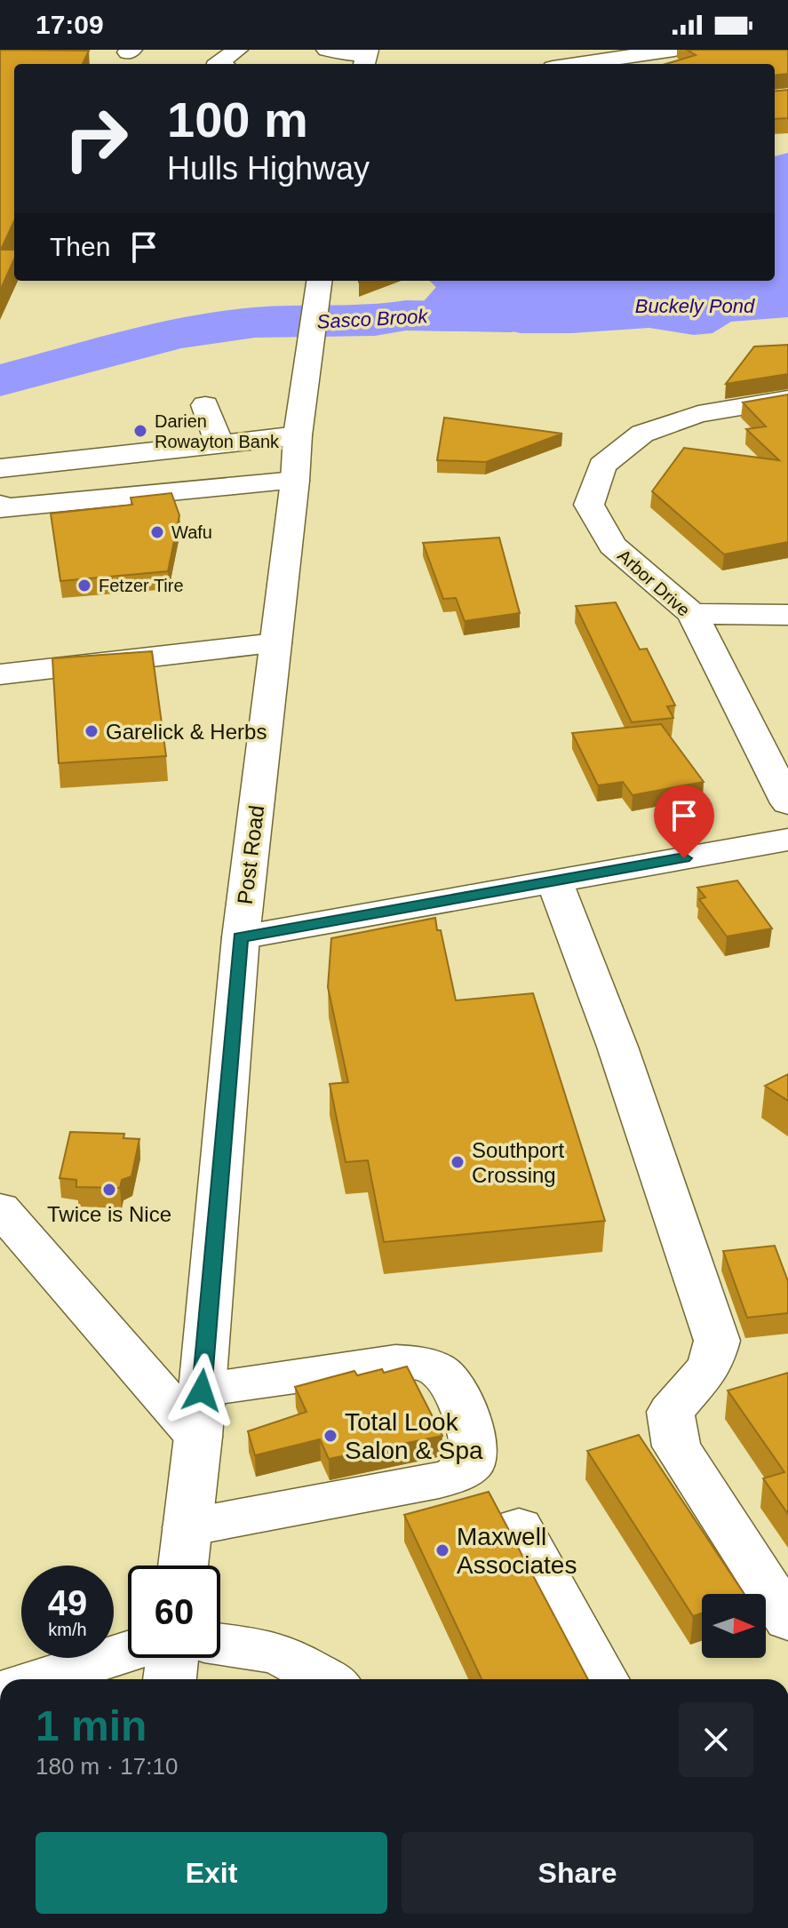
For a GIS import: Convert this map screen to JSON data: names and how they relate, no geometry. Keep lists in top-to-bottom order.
{
  "streets": {
    "street": ["Arbor Drive", "Post Road"]
  },
  "water": ["Buckely Pond", "Sasco Brook"],
  "places": [
    "Darien Rowayton Bank",
    "Wafu",
    "Fetzer Tire",
    "Garelick & Herbs",
    "Southport Crossing",
    "Twice is Nice",
    "Total Look Salon & Spa",
    "Maxwell Associates"
  ],
  "north": "right",
  "page": {
    "status": "17:09",
    "turn": ["100 m", "Hulls Highway"],
    "then": "Then",
    "speed": "49 km/h",
    "limit": "60",
    "heading": ["1 min", "180 m · 17:10"],
    "buttons": ["Exit", "Share"]
  }
}
